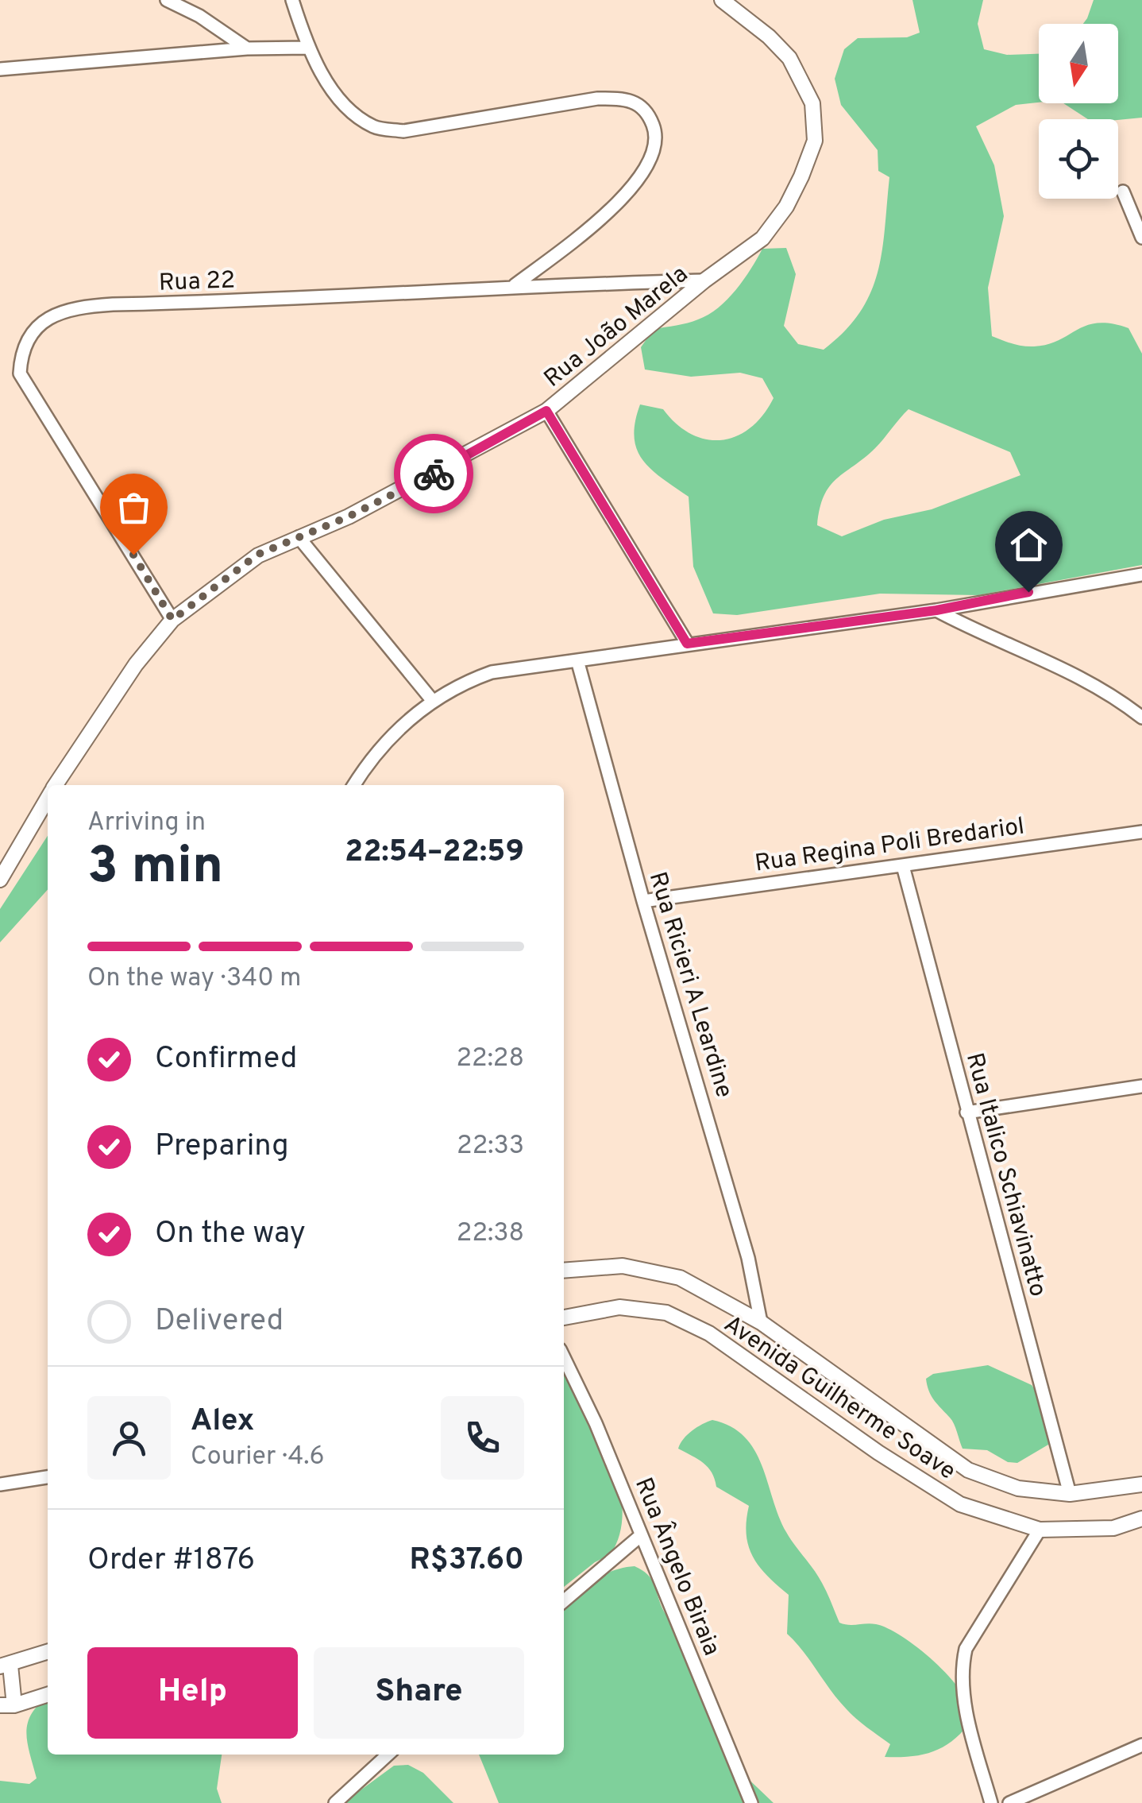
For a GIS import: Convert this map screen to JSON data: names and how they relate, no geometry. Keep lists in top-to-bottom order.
{
  "streets": {
    "street": [
      "Rua 22",
      "Rua João Marela",
      "Rua Regina Poli Bredariol",
      "Rua Ricieri A Leardine",
      "Rua Italico Schiavinatto",
      "Avenida Guilherme Soave",
      "Rua Ângelo Biraia"
    ]
  },
  "crossings": [
    ["Rua 22", "Rua João Marela"],
    ["Rua Regina Poli Bredariol", "Rua Ricieri A Leardine"],
    ["Rua Regina Poli Bredariol", "Rua Italico Schiavinatto"],
    ["Rua Ricieri A Leardine", "Avenida Guilherme Soave"],
    ["Rua Italico Schiavinatto", "Avenida Guilherme Soave"]
  ],
  "north": "bottom",
  "page": {
    "heading": ["3 min", "Arriving in", "22:54–22:59"],
    "panel": [
      "Alex",
      "Courier · 4.6",
      "Order #1876",
      "R$37.60"
    ],
    "bar": "On the way · 340 m",
    "list": [
      ["Confirmed", "22:28"],
      ["Preparing", "22:33"],
      ["On the way", "22:38"],
      "Delivered"
    ],
    "buttons": ["Help", "Share"]
  }
}
